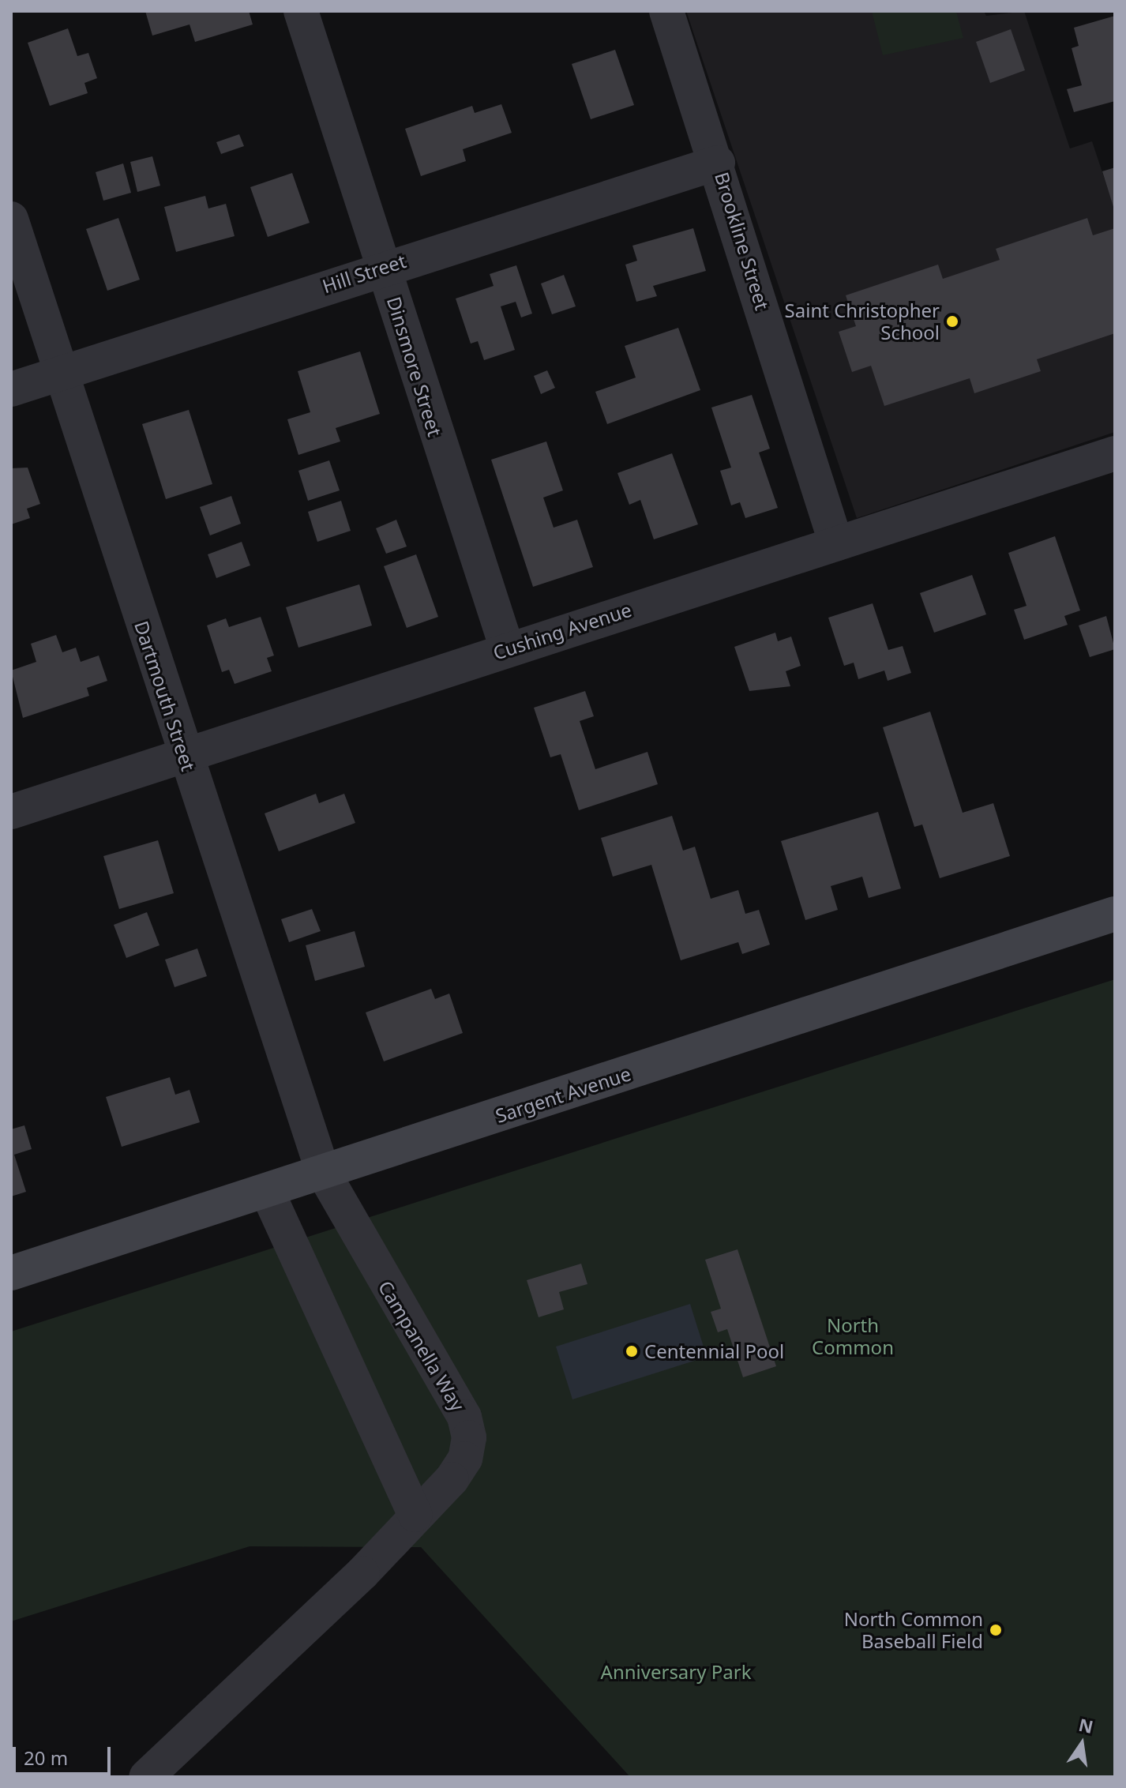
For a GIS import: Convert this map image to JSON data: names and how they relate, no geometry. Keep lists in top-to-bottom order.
{
  "streets": {
    "street": [
      "Brookline Street",
      "Hill Street",
      "Dinsmore Street",
      "Cushing Avenue",
      "Dartmouth Street",
      "Sargent Avenue",
      "Campanella Way"
    ]
  },
  "crossings": [
    ["Brookline Street", "Hill Street"],
    ["Brookline Street", "Cushing Avenue"],
    ["Hill Street", "Dinsmore Street"],
    ["Hill Street", "Dartmouth Street"],
    ["Dinsmore Street", "Cushing Avenue"],
    ["Cushing Avenue", "Dartmouth Street"],
    ["Dartmouth Street", "Sargent Avenue"],
    ["Dartmouth Street", "Campanella Way"],
    ["Sargent Avenue", "Campanella Way"]
  ],
  "parks": ["North Common", "Anniversary Park"],
  "places": ["Saint Christopher School", "Centennial Pool", "North Common Baseball Field"],
  "scale_bar": "20 m",
  "north": "top"
}
